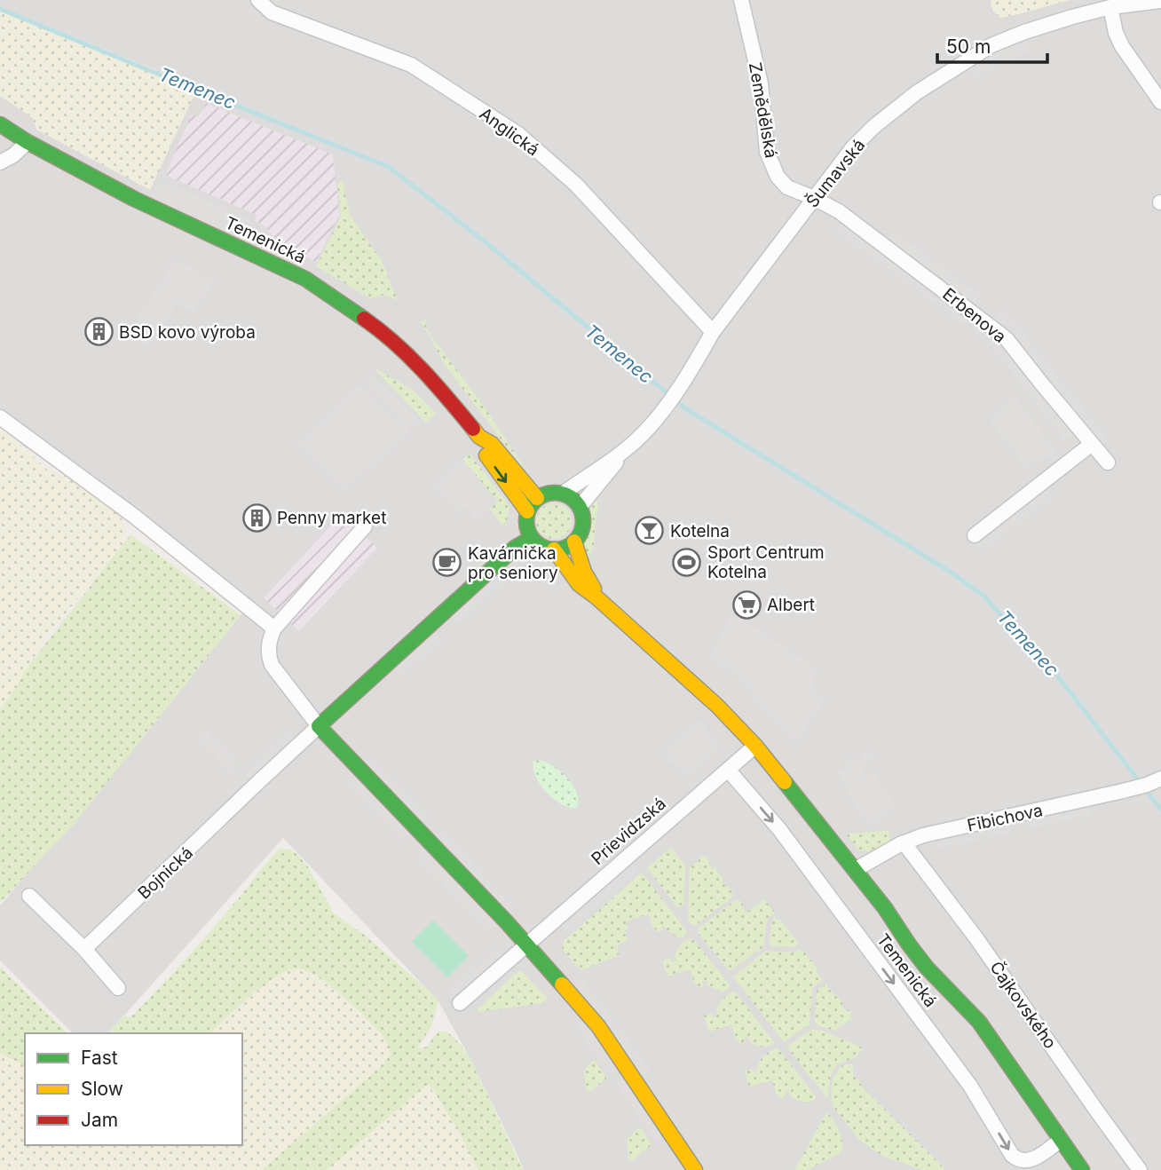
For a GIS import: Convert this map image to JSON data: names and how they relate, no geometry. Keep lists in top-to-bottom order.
{
  "streets": {
    "street": [
      "Zemědělská",
      "Anglická",
      "Šumavská",
      "Temenická",
      "Erbenova",
      "Fibichova",
      "Prievidzská",
      "Bojnická",
      "Čajkovského"
    ]
  },
  "crossings": [
    ["Zemědělská", "Šumavská"],
    ["Zemědělská", "Erbenova"],
    ["Anglická", "Šumavská"],
    ["Šumavská", "Temenická"],
    ["Šumavská", "Erbenova"],
    ["Temenická", "Fibichova"],
    ["Temenická", "Prievidzská"],
    ["Fibichova", "Čajkovského"]
  ],
  "water": ["Temenec"],
  "places": {
    "building": ["BSD kovo výroba", "Penny market"],
    "bar": ["Kotelna"],
    "sports": ["Sport Centrum Kotelna"],
    "cafe": ["Kavárnička pro seniory"],
    "supermarket": ["Albert"]
  },
  "legend": ["Fast", "Slow", "Jam"],
  "scale_bar": "50 m"
}
